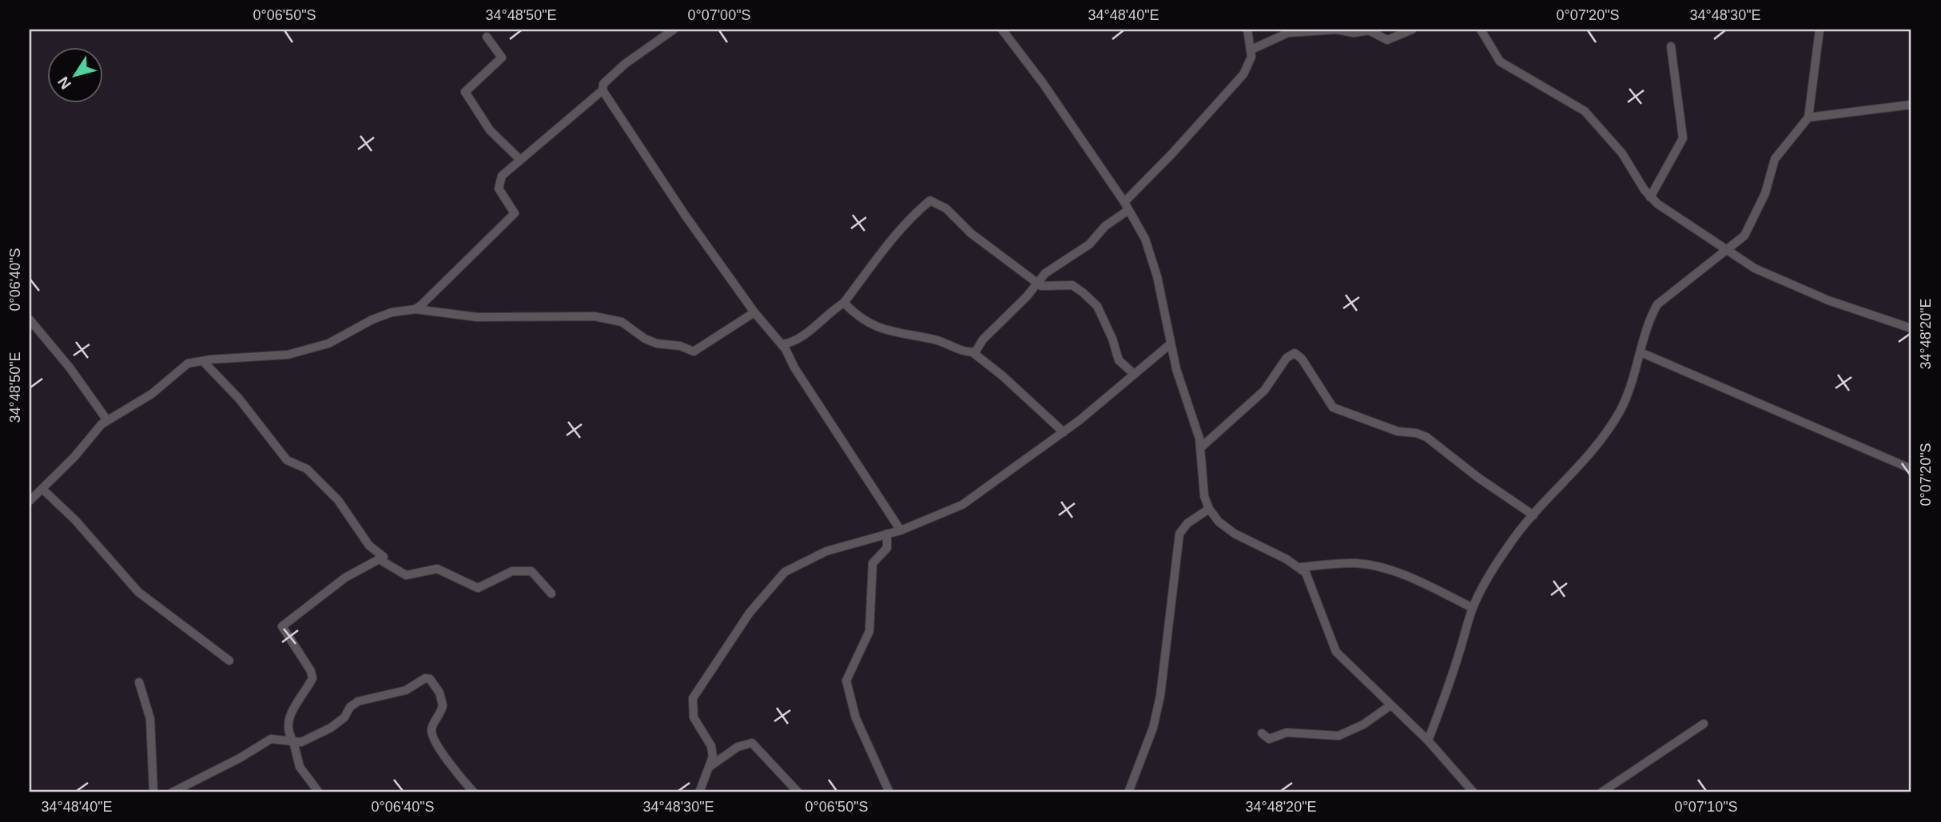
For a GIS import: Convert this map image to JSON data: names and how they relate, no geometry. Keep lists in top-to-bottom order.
{
  "north": "bottom left",
  "coordinates": [
    "0°06'50\"S",
    "34°48'50\"E",
    "0°07'00\"S",
    "34°48'40\"E",
    "0°07'20\"S",
    "34°48'30\"E",
    "0°06'40\"S",
    "34°48'20\"E",
    "0°07'10\"S"
  ]
}
